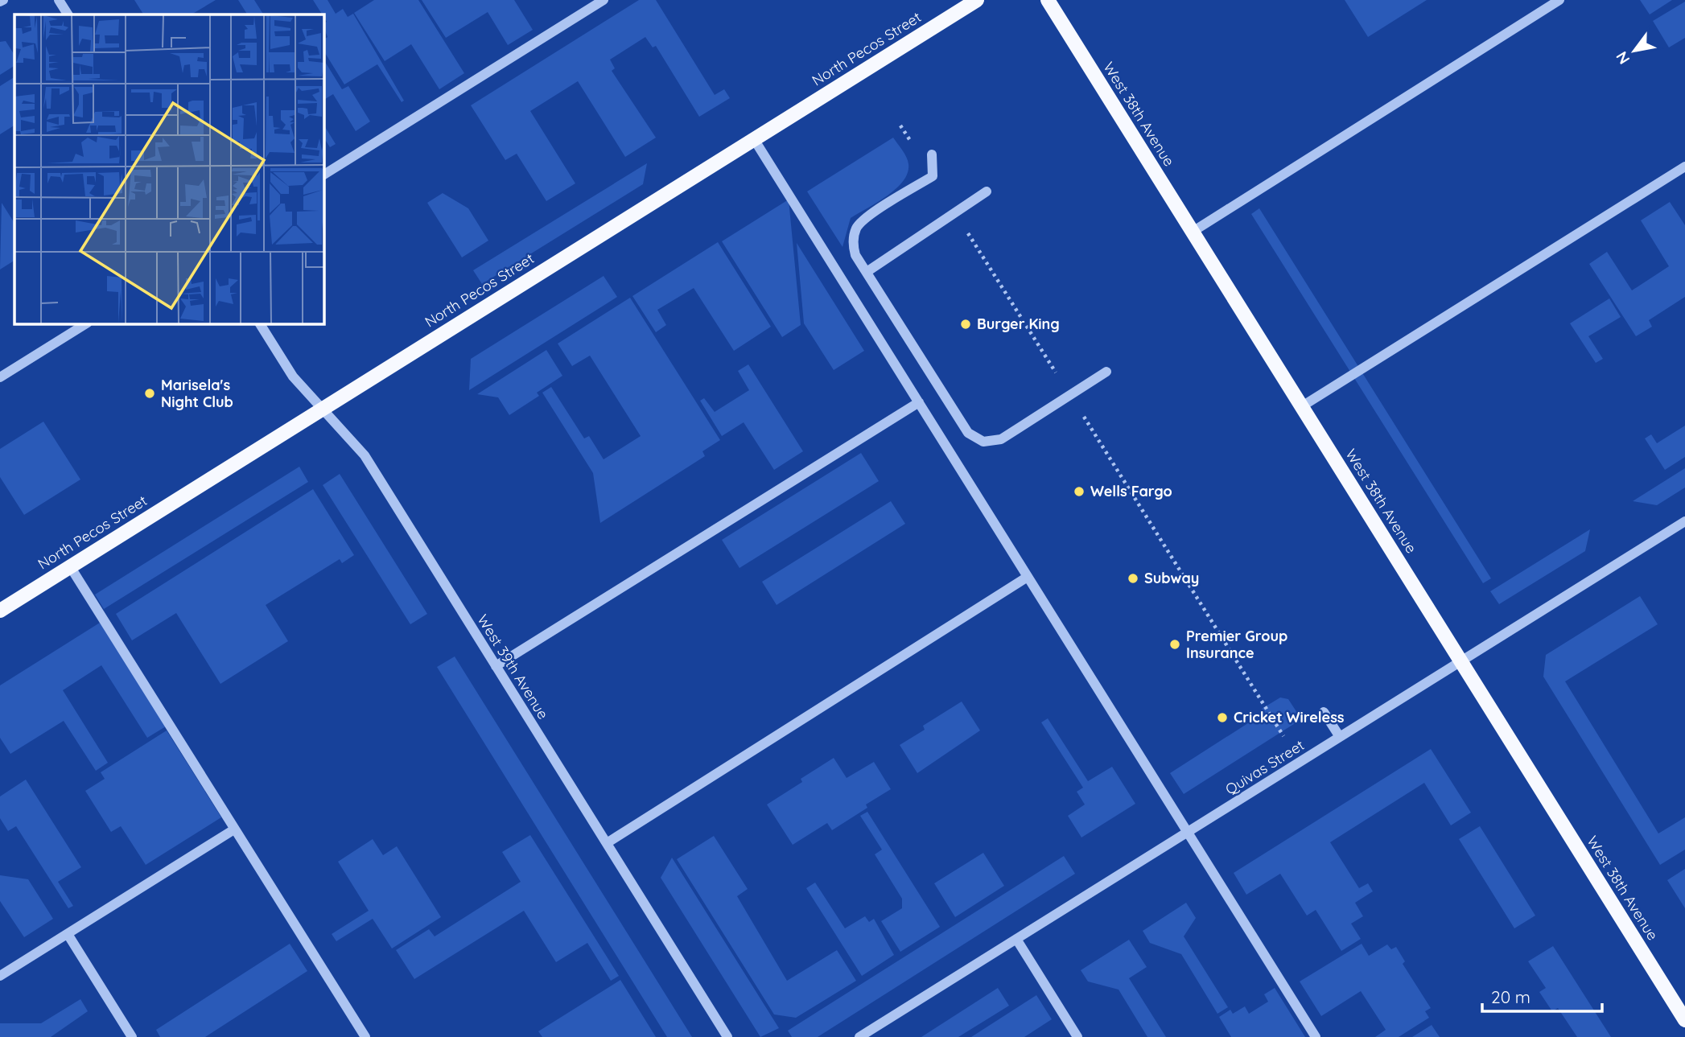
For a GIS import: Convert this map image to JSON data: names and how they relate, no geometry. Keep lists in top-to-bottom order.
{
  "streets": {
    "main road": ["North Pecos Street", "West 38th Avenue"],
    "street": ["West 39th Avenue", "Quivas Street"]
  },
  "crossings": [
    ["North Pecos Street", "West 39th Avenue"],
    ["West 38th Avenue", "Quivas Street"]
  ],
  "places": [
    "Burger King",
    "Marisela's Night Club",
    "Wells Fargo",
    "Subway",
    "Premier Group Insurance",
    "Cricket Wireless"
  ],
  "scale_bar": "20 m",
  "north": "bottom left"
}
